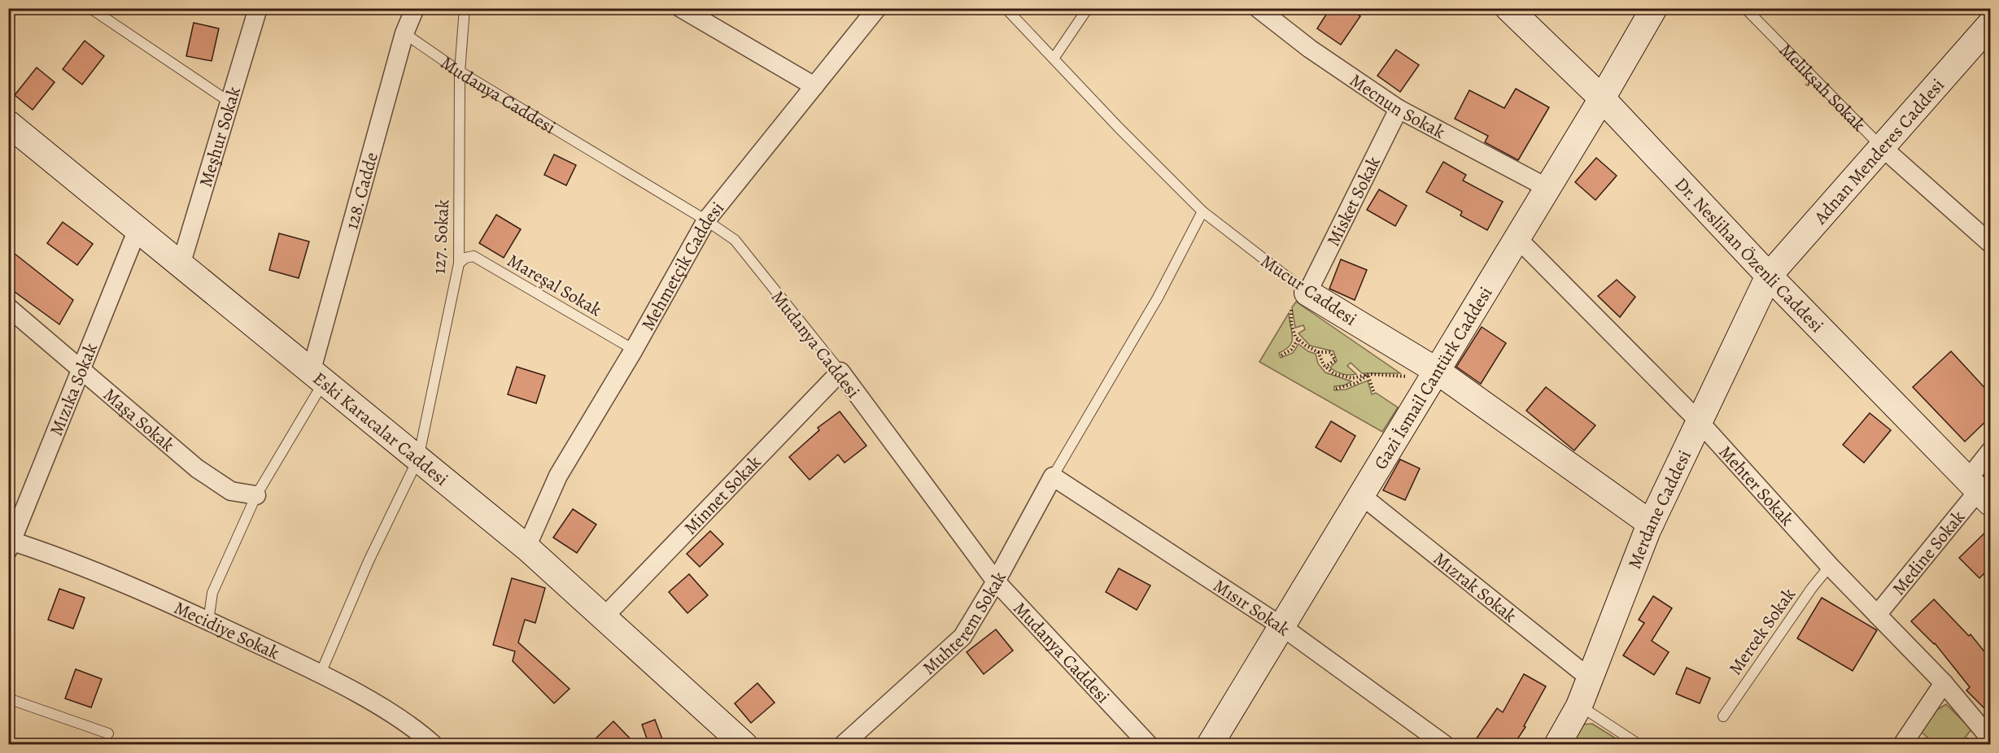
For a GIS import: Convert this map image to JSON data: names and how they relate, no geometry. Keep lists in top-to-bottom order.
{
  "streets": {
    "street": [
      "Melikşah Sokak",
      "Mudanya Caddesi",
      "Mecnun Sokak",
      "Meşhur Sokak",
      "Adnan Menderes Caddesi",
      "128. Cadde",
      "Misket Sokak",
      "Dr. Neslihan Özenli Caddesi",
      "Mehmetçik Caddesi",
      "Mucur Caddesi",
      "Gazi İsmail Cantürk Caddesi",
      "Mızıka Sokak",
      "Maşa Sokak",
      "Eski Karacalar Caddesi",
      "Mehter Sokak",
      "Minnet Sokak",
      "Merdane Caddesi",
      "Medine Sokak",
      "Mızrak Sokak",
      "Mısır Sokak",
      "Muhterem Sokak",
      "Mecidiye Sokak"
    ],
    "lane": ["127. Sokak", "Mareşal Sokak", "Mercek Sokak"]
  },
  "crossings": [
    ["Melikşah Sokak", "Adnan Menderes Caddesi"],
    ["Mudanya Caddesi", "128. Cadde"],
    ["Mudanya Caddesi", "127. Sokak"],
    ["Mudanya Caddesi", "Mehmetçik Caddesi"],
    ["Mudanya Caddesi", "Minnet Sokak"],
    ["Mudanya Caddesi", "Muhterem Sokak"],
    ["Mecnun Sokak", "Misket Sokak"],
    ["Mecnun Sokak", "Gazi İsmail Cantürk Caddesi"],
    ["Meşhur Sokak", "Eski Karacalar Caddesi"],
    ["Adnan Menderes Caddesi", "Dr. Neslihan Özenli Caddesi"],
    ["Adnan Menderes Caddesi", "Merdane Caddesi"],
    ["128. Cadde", "Eski Karacalar Caddesi"],
    ["Misket Sokak", "Mucur Caddesi"],
    ["127. Sokak", "Mareşal Sokak"],
    ["127. Sokak", "Eski Karacalar Caddesi"],
    ["127. Sokak", "Mecidiye Sokak"],
    ["Dr. Neslihan Özenli Caddesi", "Gazi İsmail Cantürk Caddesi"],
    ["Dr. Neslihan Özenli Caddesi", "Merdane Caddesi"],
    ["Dr. Neslihan Özenli Caddesi", "Medine Sokak"],
    ["Mehmetçik Caddesi", "Mareşal Sokak"],
    ["Mehmetçik Caddesi", "Eski Karacalar Caddesi"],
    ["Mucur Caddesi", "Gazi İsmail Cantürk Caddesi"],
    ["Mucur Caddesi", "Merdane Caddesi"],
    ["Gazi İsmail Cantürk Caddesi", "Mehter Sokak"],
    ["Gazi İsmail Cantürk Caddesi", "Mızrak Sokak"],
    ["Gazi İsmail Cantürk Caddesi", "Mısır Sokak"],
    ["Mızıka Sokak", "Maşa Sokak"],
    ["Mızıka Sokak", "Eski Karacalar Caddesi"],
    ["Mızıka Sokak", "Mecidiye Sokak"],
    ["Eski Karacalar Caddesi", "Minnet Sokak"],
    ["Mehter Sokak", "Merdane Caddesi"],
    ["Mehter Sokak", "Medine Sokak"],
    ["Mehter Sokak", "Mercek Sokak"],
    ["Merdane Caddesi", "Mızrak Sokak"],
    ["Mısır Sokak", "Muhterem Sokak"]
  ]
}
